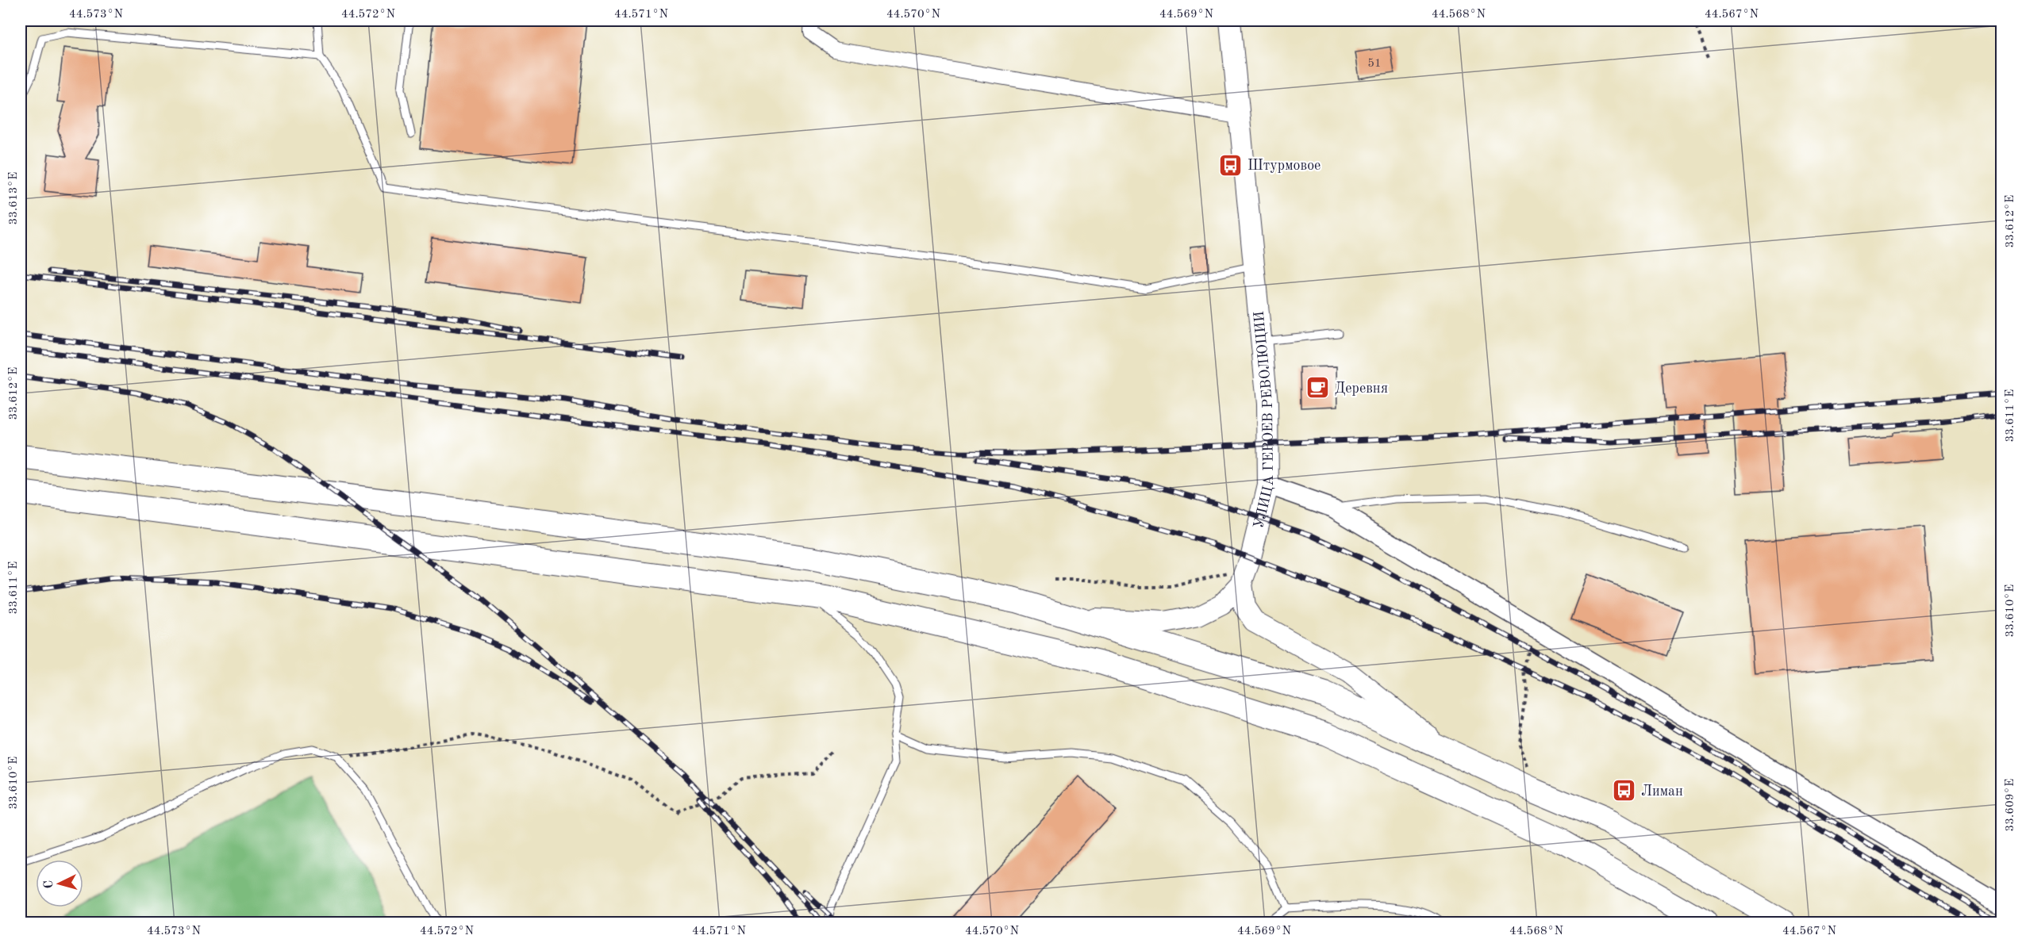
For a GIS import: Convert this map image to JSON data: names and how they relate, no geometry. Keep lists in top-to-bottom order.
{
  "streets": {
    "main road": ["УЛИЦА ГЕРОЕВ РЕВОЛЮЦИИ"]
  },
  "places": {
    "bus stop": ["Штурмовое", "Лиман"],
    "cafe": ["Деревня"]
  },
  "house_numbers": ["51"],
  "north": "left",
  "coordinates": [
    "44.573°N",
    "44.572°N",
    "44.571°N",
    "44.570°N",
    "44.569°N",
    "44.568°N",
    "44.567°N",
    "33.613°E",
    "33.612°E",
    "33.611°E",
    "33.610°E",
    "33.609°E"
  ]
}
